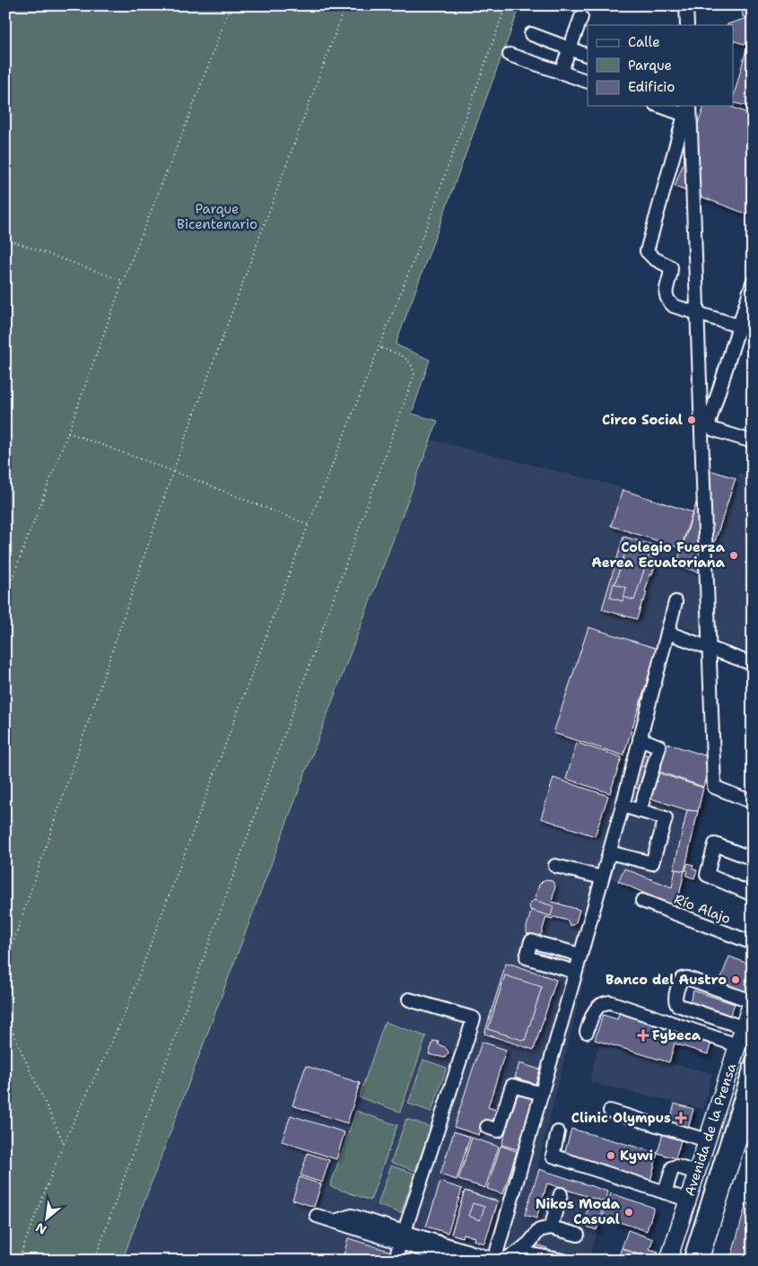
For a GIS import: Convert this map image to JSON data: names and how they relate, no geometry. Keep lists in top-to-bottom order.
{
  "streets": {
    "main road": ["Avenida de la Prensa"],
    "street": ["Río Alajo"]
  },
  "parks": ["Parque Bicentenario"],
  "places": {
    "other": [
      "Circo Social",
      "Colegio Fuerza Aerea Ecuatoriana",
      "Banco del Austro",
      "Kywi",
      "Nikos Moda Casual"
    ],
    "health": ["Fybeca", "Clinic Olympus"]
  },
  "legend": ["Calle", "Parque", "Edificio"],
  "north": "bottom left"
}
